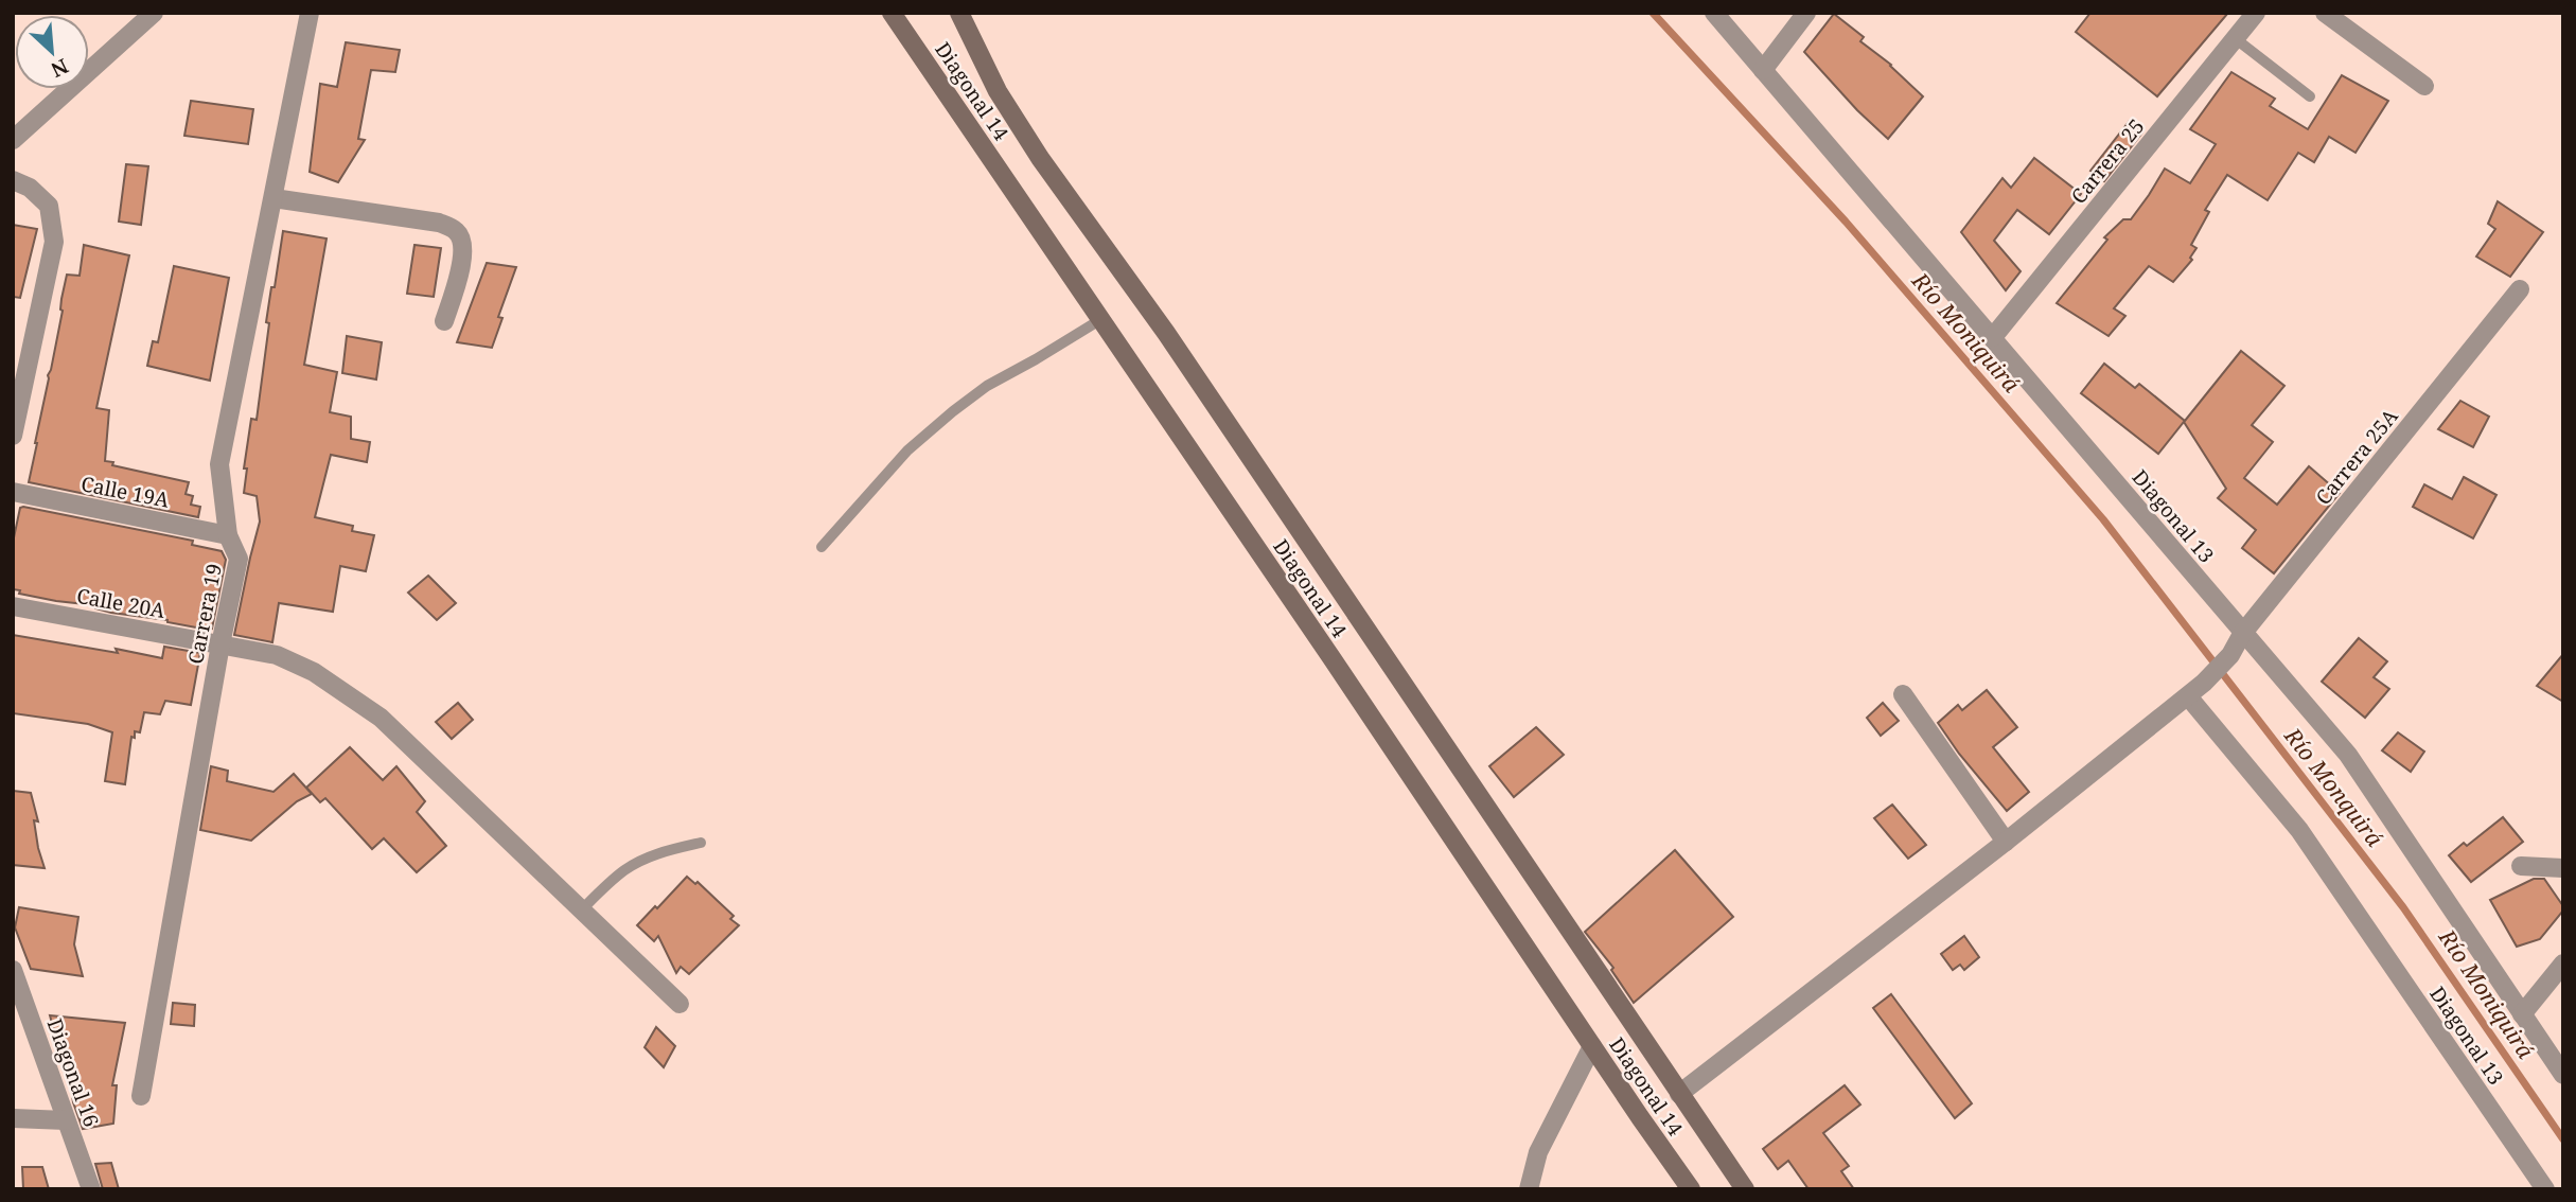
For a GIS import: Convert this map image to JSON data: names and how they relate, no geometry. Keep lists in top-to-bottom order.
{
  "streets": {
    "street": [
      "Diagonal 14",
      "Carrera 25",
      "Carrera 25A",
      "Calle 19A",
      "Diagonal 13",
      "Calle 20A",
      "Carrera 19",
      "Diagonal 16"
    ]
  },
  "crossings": [
    ["Diagonal 14", "Carrera 25A"],
    ["Carrera 25", "Diagonal 13"],
    ["Carrera 25A", "Diagonal 13"],
    ["Calle 19A", "Carrera 19"],
    ["Calle 20A", "Carrera 19"]
  ],
  "water": ["Río Moniquirá", "Río Monquirá"],
  "north": "bottom right"
}
